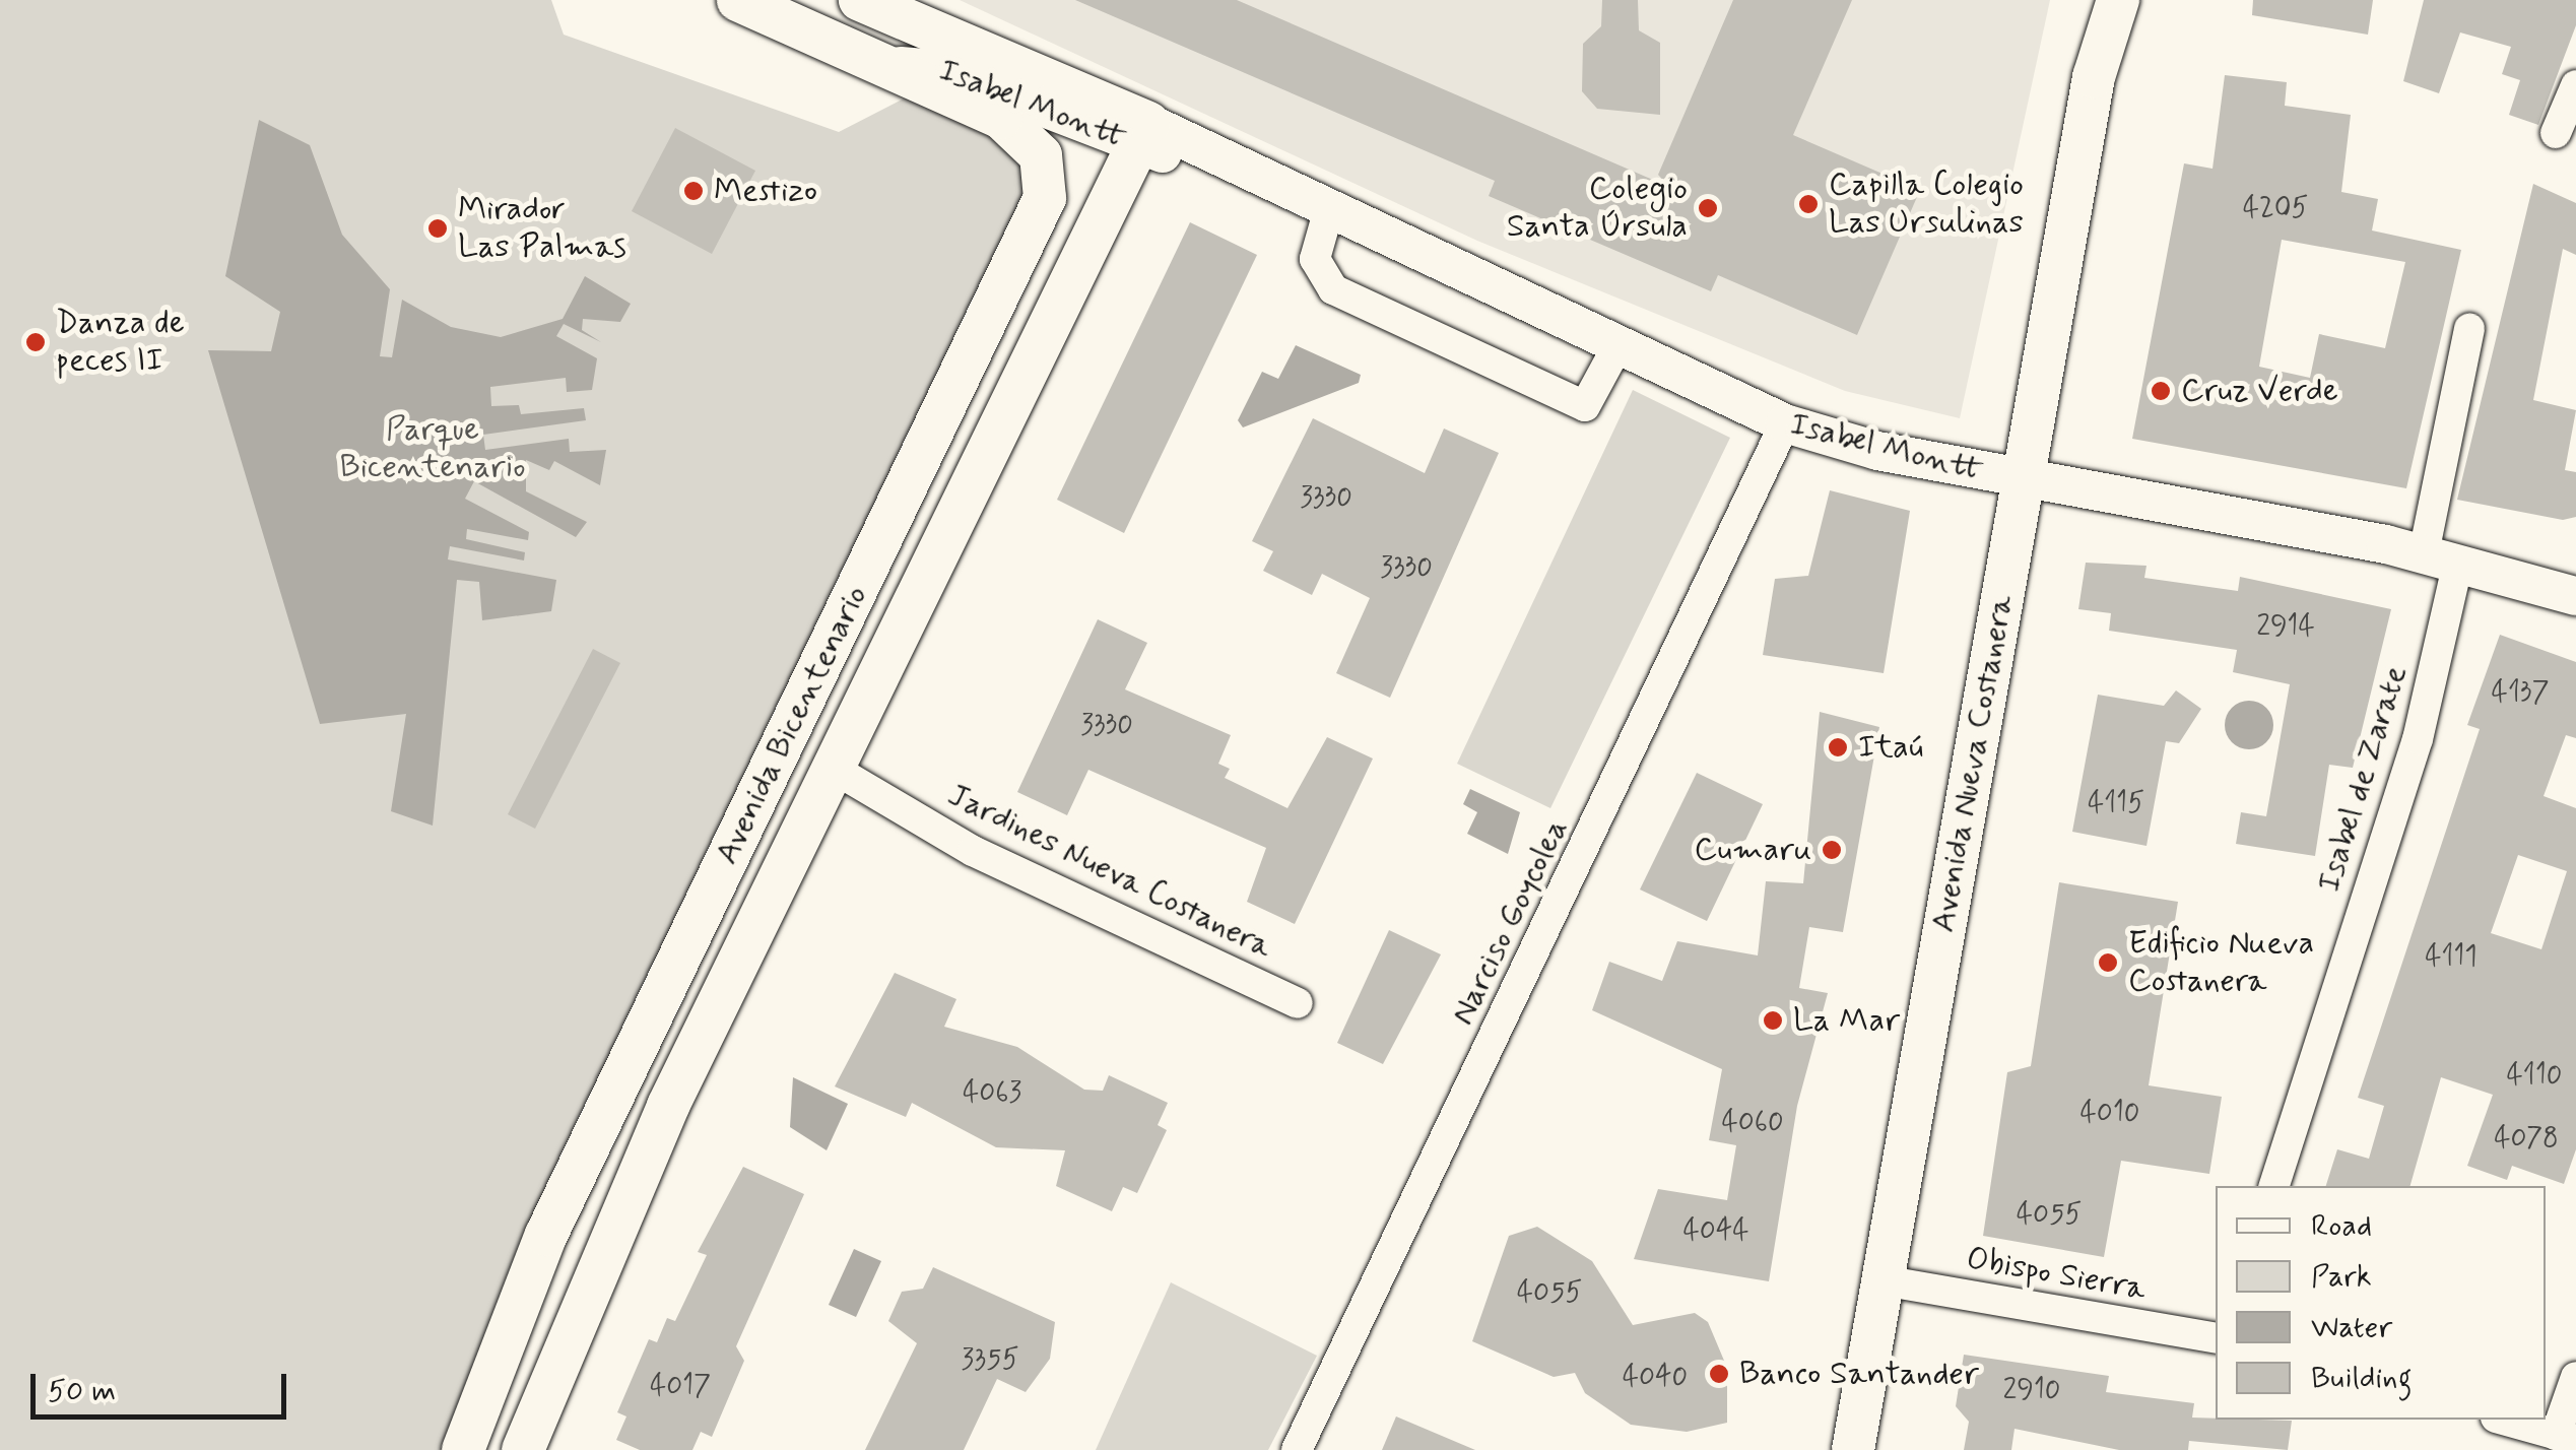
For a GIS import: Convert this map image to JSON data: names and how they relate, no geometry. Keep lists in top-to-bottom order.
{
  "streets": {
    "main road": ["Isabel Montt", "Avenida Bicentenario", "Avenida Nueva Costanera"],
    "street": [
      "Isabel de Zarate",
      "Jardines Nueva Costanera",
      "Narciso Goycolea",
      "Obispo Sierra"
    ]
  },
  "crossings": [
    ["Isabel Montt", "Avenida Bicentenario"],
    ["Isabel Montt", "Avenida Nueva Costanera"],
    ["Isabel Montt", "Isabel de Zarate"],
    ["Isabel Montt", "Narciso Goycolea"],
    ["Avenida Bicentenario", "Jardines Nueva Costanera"],
    ["Avenida Nueva Costanera", "Obispo Sierra"]
  ],
  "parks": ["Parque Bicentenario"],
  "places": [
    "Mestizo",
    "Capilla Colegio Las Ursulinas",
    "Colegio Santa Úrsula",
    "Mirador Las Palmas",
    "Danza de peces II",
    "Cruz Verde",
    "Itaú",
    "Cumaru",
    "Edificio Nueva Costanera",
    "La Mar",
    "Banco Santander"
  ],
  "house_numbers": [
    "4205",
    "3330",
    "3330",
    "2914",
    "4137",
    "3330",
    "4115",
    "4111",
    "4110",
    "4063",
    "4010",
    "4060",
    "4078",
    "4055",
    "4044",
    "4055",
    "3355",
    "4040",
    "4017",
    "2910"
  ],
  "legend": [
    "Road",
    "Park",
    "Water",
    "Building"
  ],
  "scale_bar": "50 m"
}
